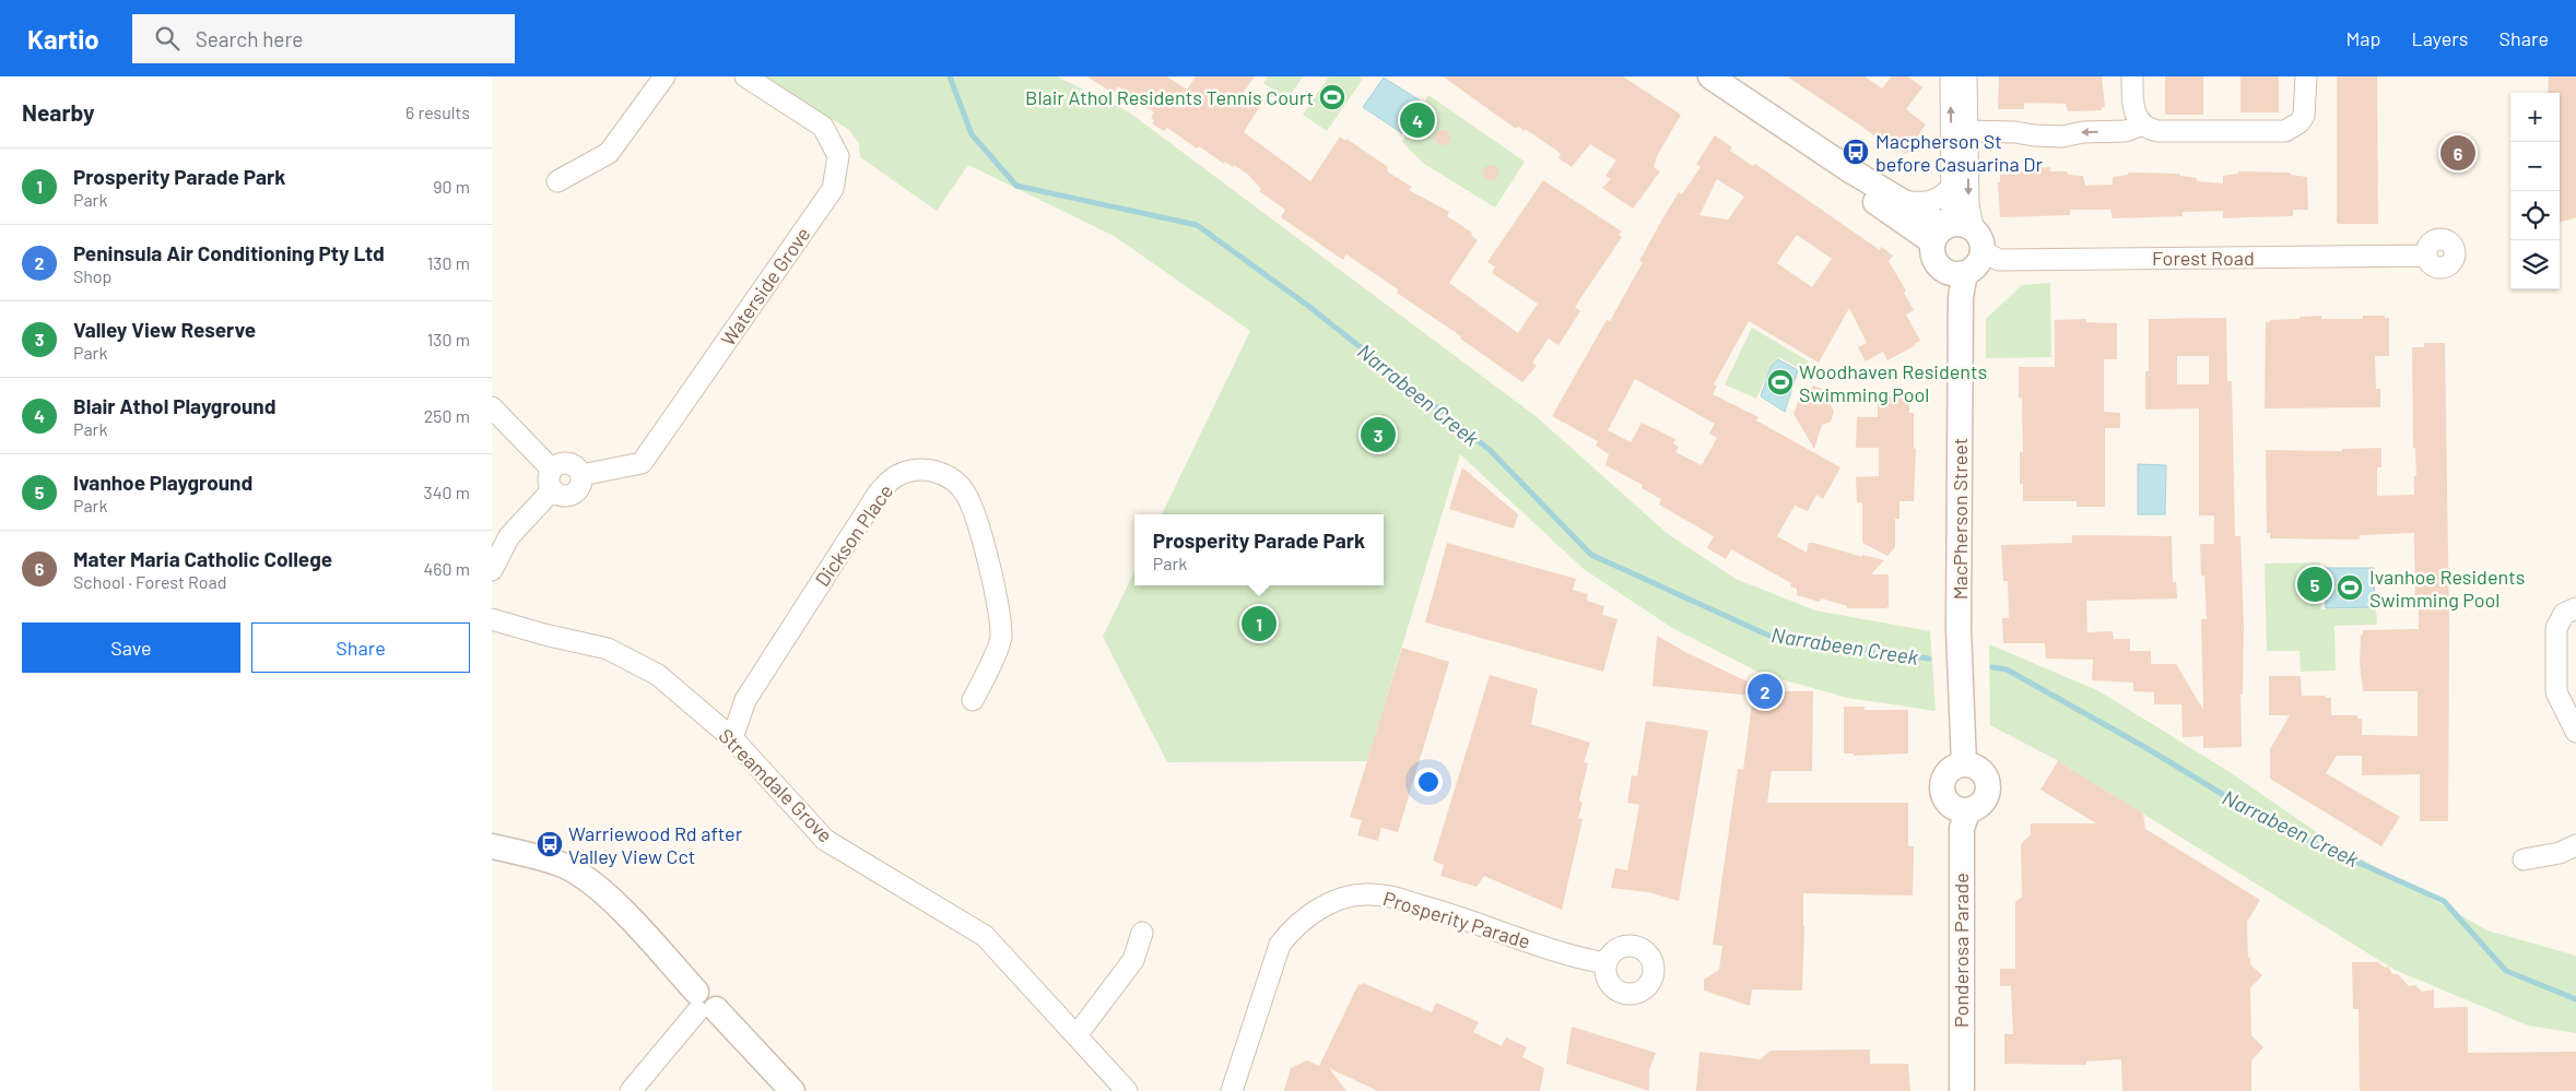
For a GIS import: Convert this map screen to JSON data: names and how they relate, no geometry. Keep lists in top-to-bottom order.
{
  "streets": {
    "street": [
      "Forest Road",
      "Waterside Grove",
      "MacPherson Street",
      "Dickson Place",
      "Streamdale Grove",
      "Prosperity Parade",
      "Ponderosa Parade"
    ]
  },
  "crossings": [
    ["MacPherson Street", "Ponderosa Parade"],
    ["Dickson Place", "Streamdale Grove"]
  ],
  "water": ["Narrabeen Creek"],
  "places": {
    "sports": ["Blair Athol Residents Tennis Court", "Woodhaven Residents Swimming Pool", "Ivanhoe Residents Swimming Pool"],
    "bus stop": ["Macpherson St before Casuarina Dr", "Warriewood Rd after Valley View Cct"]
  },
  "page": {
    "header": "Kartio",
    "search": "Search here",
    "nav": ["Map", "Layers", "Share"],
    "heading": ["Nearby", "6 results"],
    "map_buttons": ["+", "−"],
    "pins": [
      "4",
      "6",
      "3",
      "5",
      "1",
      "2"
    ],
    "list": [
      {
        "mark": "1",
        "name": "Prosperity Parade Park",
        "note": "Park",
        "value": "90 m"
      },
      {
        "mark": "2",
        "name": "Peninsula Air Conditioning Pty Ltd",
        "note": "Shop",
        "value": "130 m"
      },
      {
        "mark": "3",
        "name": "Valley View Reserve",
        "note": "Park",
        "value": "130 m"
      },
      {
        "mark": "4",
        "name": "Blair Athol Playground",
        "note": "Park",
        "value": "250 m"
      },
      {
        "mark": "5",
        "name": "Ivanhoe Playground",
        "note": "Park",
        "value": "340 m"
      },
      {
        "mark": "6",
        "name": "Mater Maria Catholic College",
        "note": "School · Forest Road",
        "value": "460 m"
      }
    ],
    "popup": ["Prosperity Parade Park", "Park"],
    "buttons": ["Save", "Share"]
  }
}
